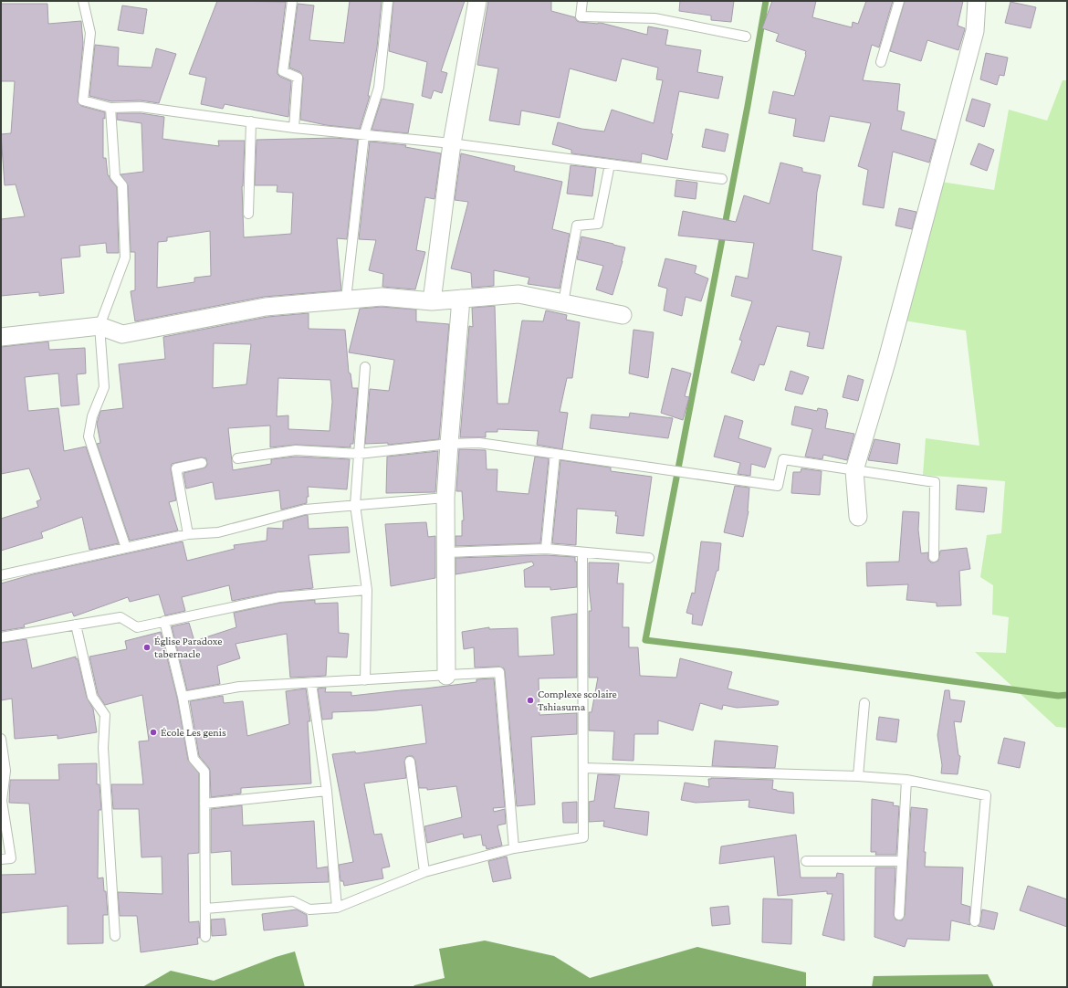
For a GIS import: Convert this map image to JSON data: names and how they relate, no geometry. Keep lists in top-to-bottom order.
{
  "places": ["Église Paradoxe tabernacle", "Complexe scolaire Tshiasuma", "École Les genis"]
}
